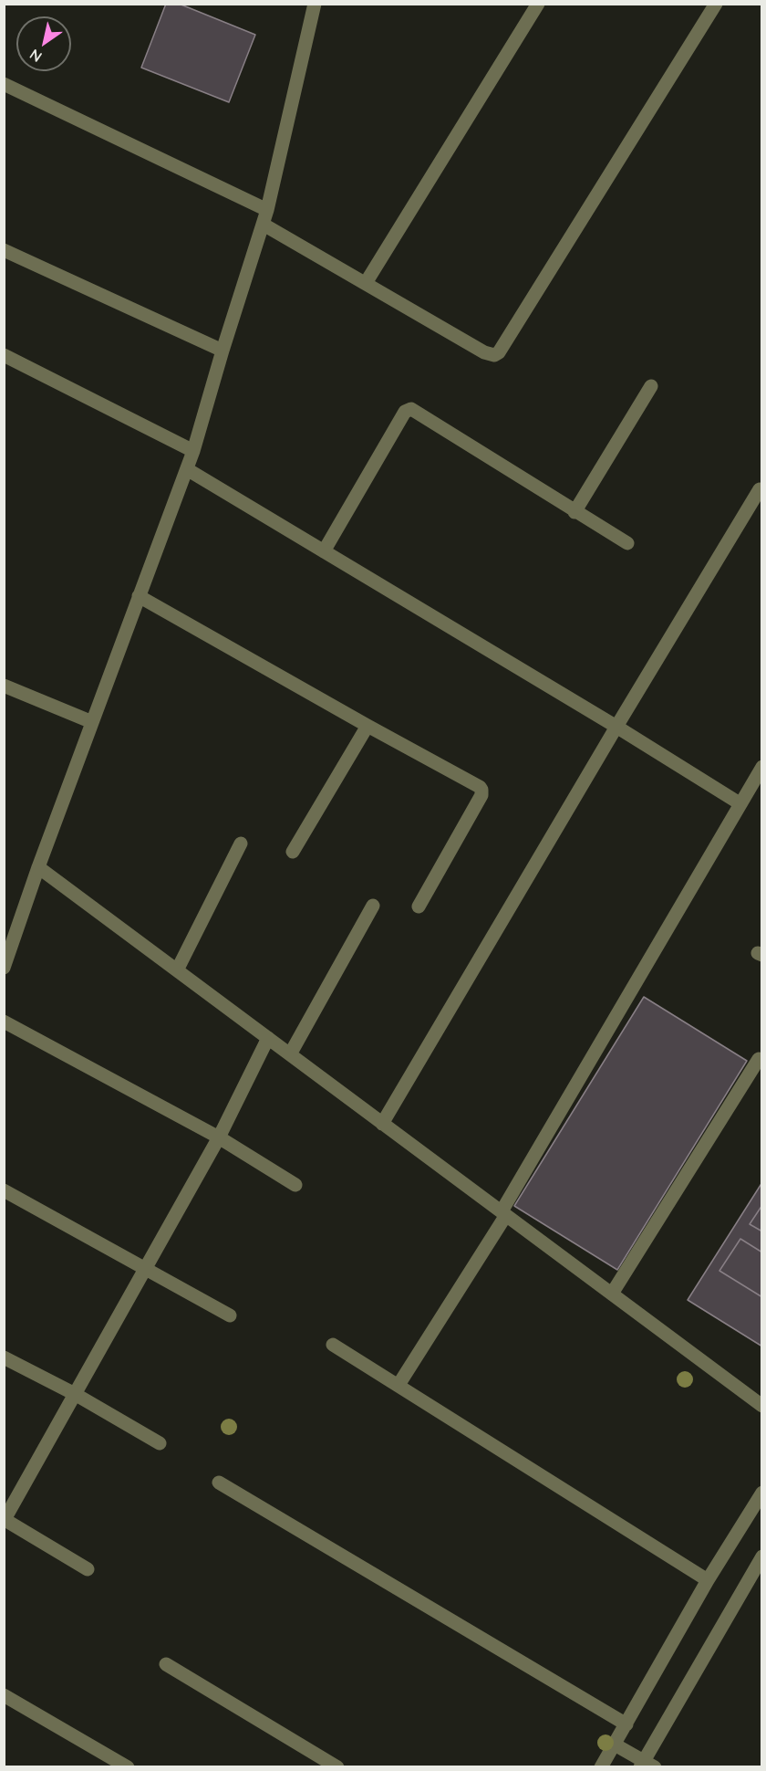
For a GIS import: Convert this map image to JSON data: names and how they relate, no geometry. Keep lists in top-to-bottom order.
{
  "north": "bottom left"
}
